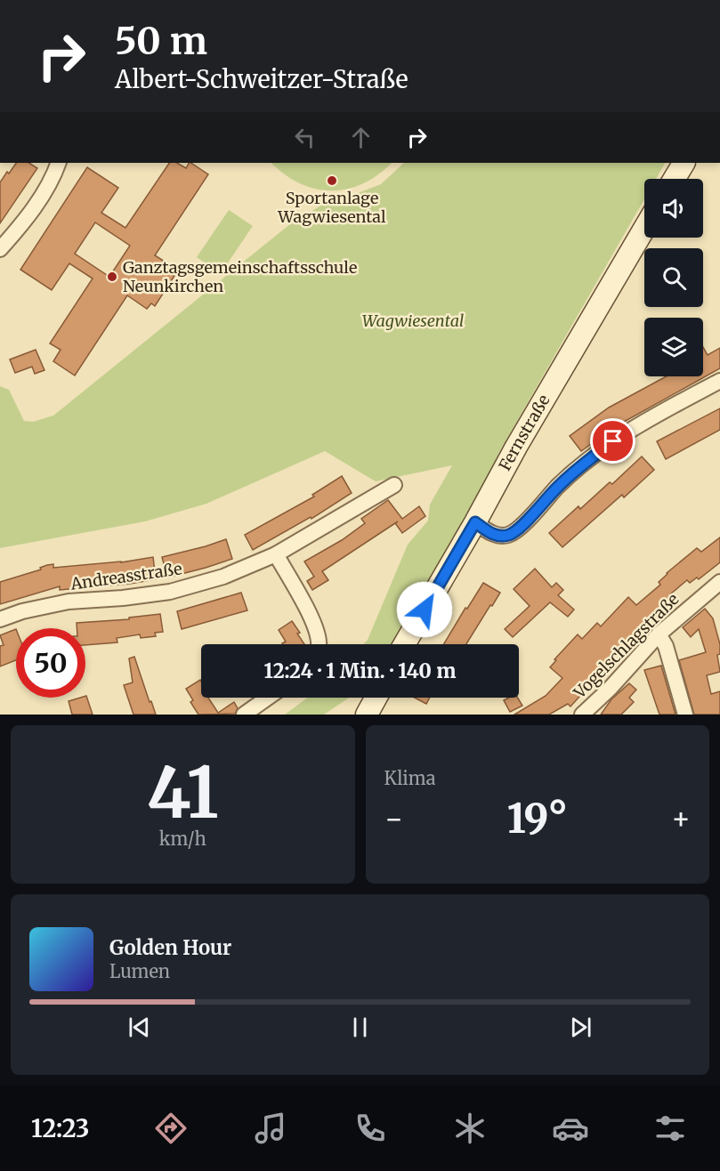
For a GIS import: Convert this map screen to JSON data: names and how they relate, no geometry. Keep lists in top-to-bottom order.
{
  "streets": {
    "main road": ["Fernstraße"],
    "street": ["Andreasstraße", "Vogelschlagstraße"]
  },
  "parks": ["Wagwiesental"],
  "places": ["Sportanlage Wagwiesental", "Ganztagsgemeinschaftsschule Neunkirchen"],
  "page": {
    "turn": ["50 m", "Albert-Schweitzer-Straße"],
    "limit": "50",
    "trip": "12:24 · 1 Min. · 140 m",
    "tile": [
      ["41", "km/h"],
      "Klima"
    ],
    "heat": ["−", "19°", "+"],
    "song": ["Golden Hour", "Lumen"],
    "tabs": "12:23"
  }
}
